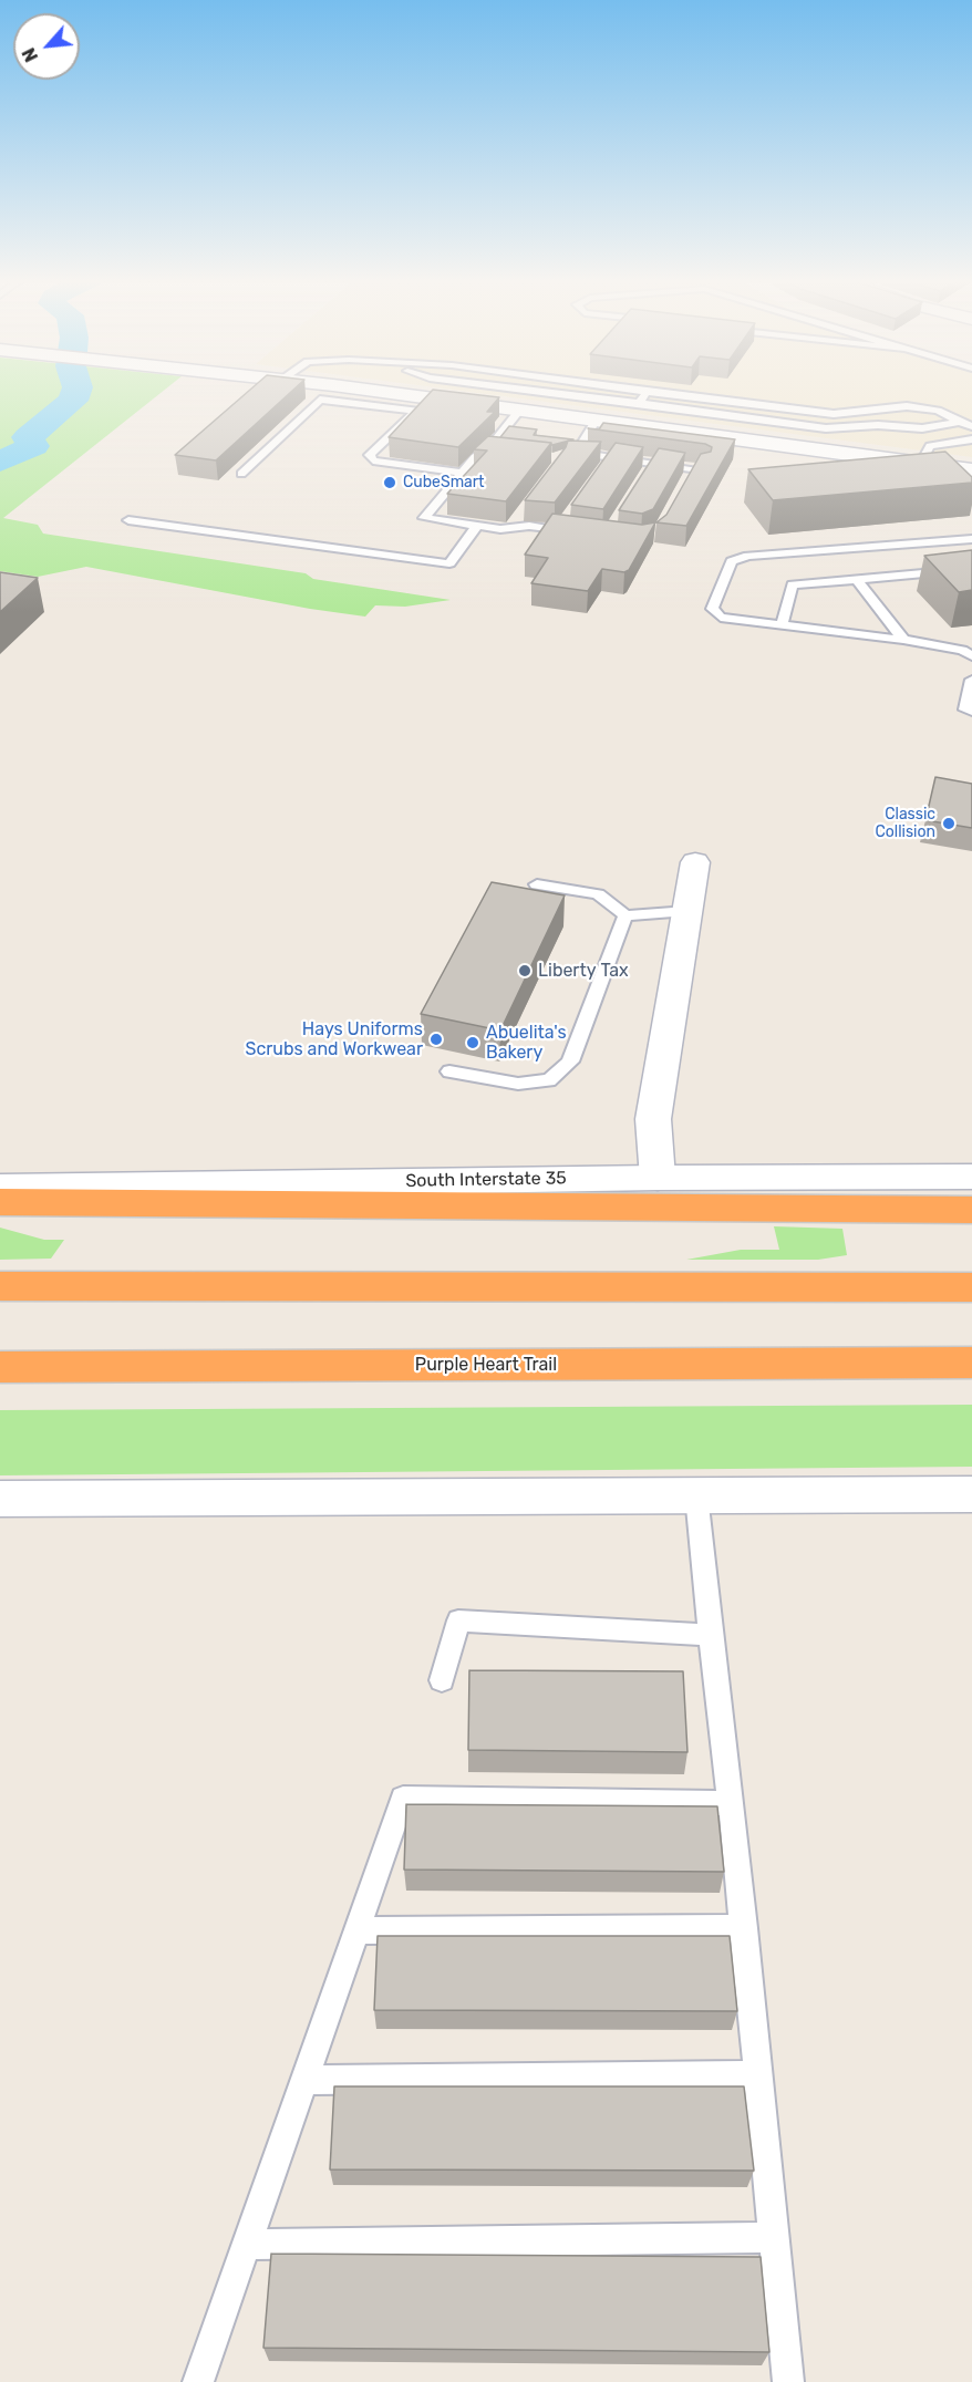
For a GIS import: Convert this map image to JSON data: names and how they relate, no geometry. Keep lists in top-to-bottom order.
{
  "streets": {
    "highway": ["Purple Heart Trail"],
    "street": ["South Interstate 35"]
  },
  "places": [
    "CubeSmart",
    "Classic Collision",
    "Liberty Tax",
    "Hays Uniforms Scrubs and Workwear",
    "Abuelita's Bakery"
  ],
  "north": "bottom left"
}
